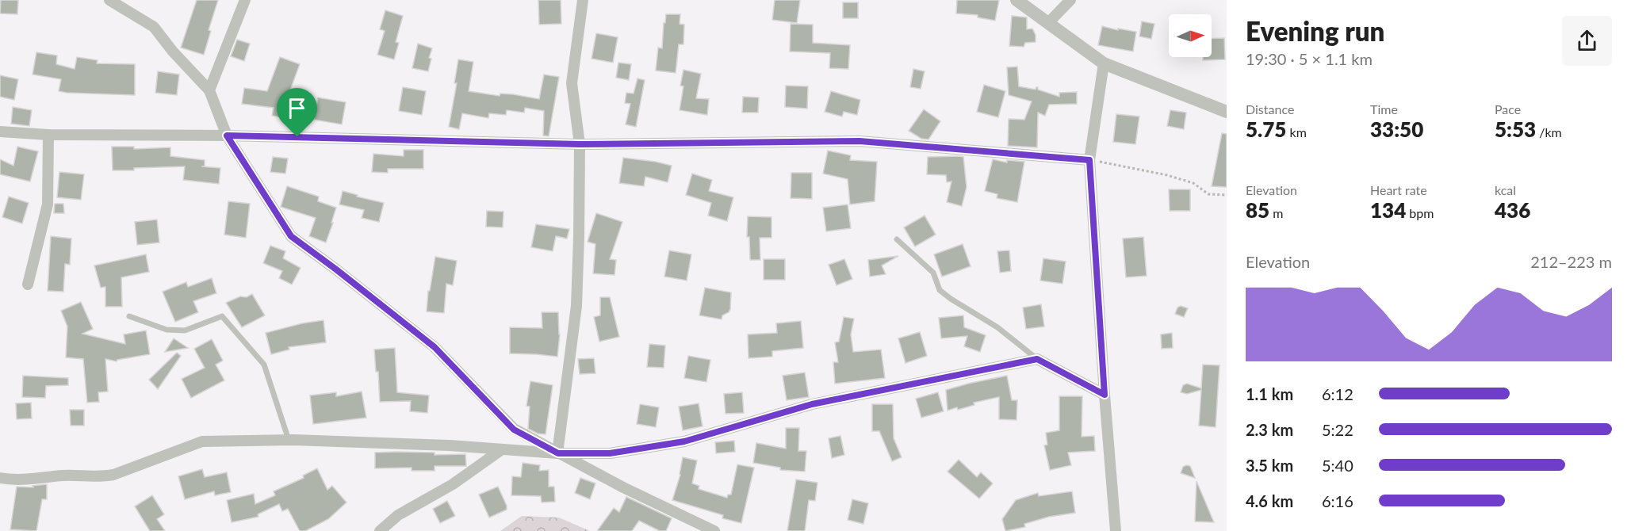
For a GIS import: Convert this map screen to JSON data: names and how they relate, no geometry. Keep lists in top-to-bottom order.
{
  "north": "right",
  "page": {
    "heading": ["Evening run", "19:30 · 5 × 1.1 km"],
    "stats": [
      ["Distance", "5.75 km"],
      ["Time", "33:50"],
      ["Pace", "5:53 /km"],
      ["Elevation", "85 m"],
      ["Heart rate", "134 bpm"],
      ["kcal", "436"]
    ],
    "chart": ["Elevation", "212–223 m"],
    "list": [
      {
        "name": "1.1 km",
        "note": "6:12"
      },
      {
        "name": "2.3 km",
        "note": "5:22"
      },
      {
        "name": "3.5 km",
        "note": "5:40"
      },
      {
        "name": "4.6 km",
        "note": "6:16"
      }
    ]
  }
}
